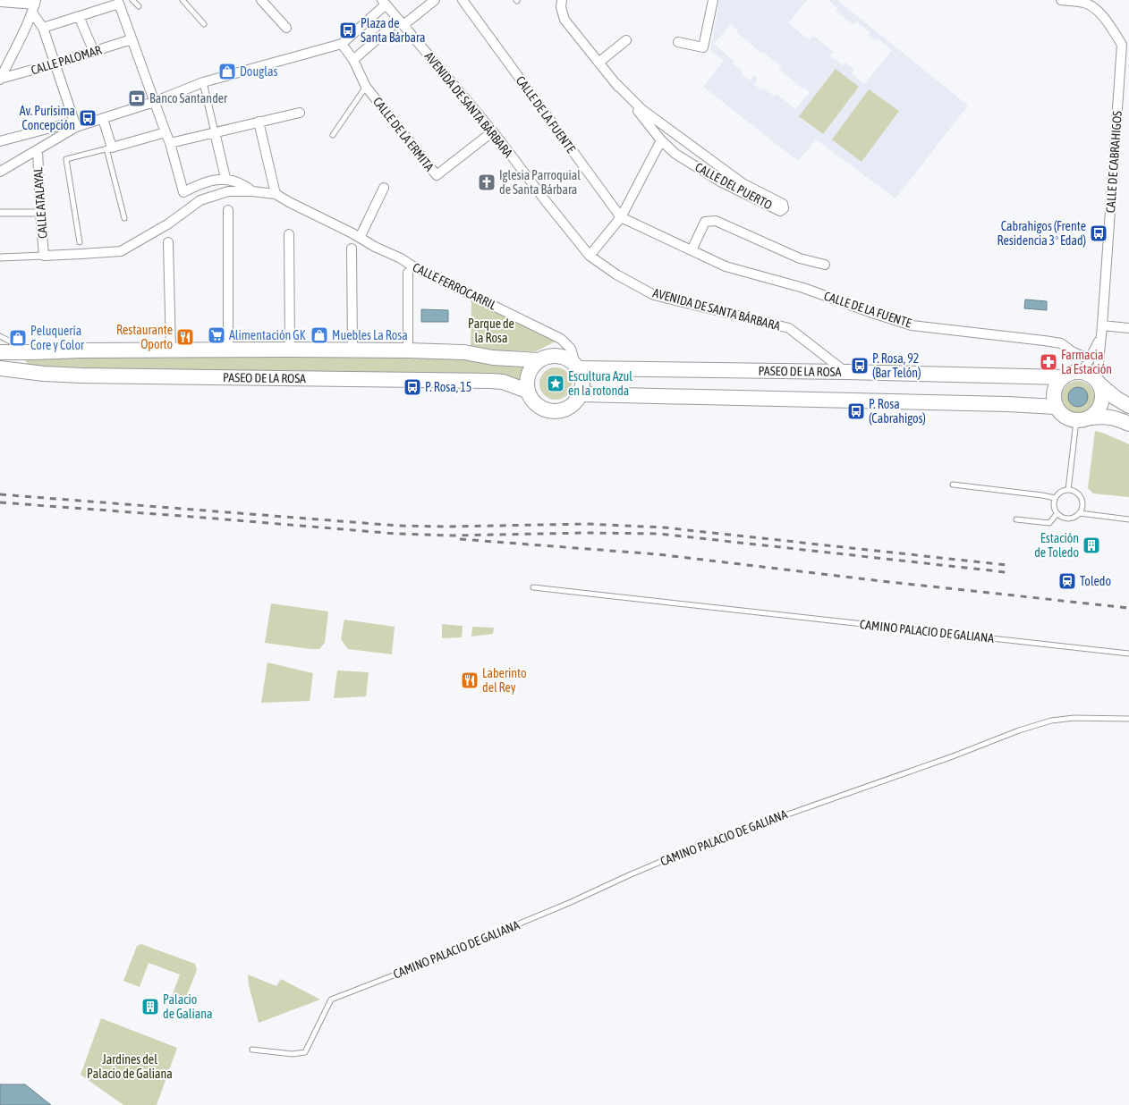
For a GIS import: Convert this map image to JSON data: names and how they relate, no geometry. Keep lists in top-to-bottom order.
{
  "streets": {
    "main road": ["PASEO DE LA ROSA"],
    "street": [
      "CALLE PALOMAR",
      "AVENIDA DE SANTA BÁRBARA",
      "CALLE DE LA FUENTE",
      "CALLE DE LA ERMITA",
      "CALLE DE CABRAHIGOS",
      "CALLE DEL PUERTO",
      "CALLE ATALAYAL",
      "CALLE FERROCARRIL"
    ],
    "lane": ["CAMINO PALACIO DE GALIANA"]
  },
  "crossings": [
    ["AVENIDA DE SANTA BÁRBARA", "CALLE DE LA ERMITA"],
    ["AVENIDA DE SANTA BÁRBARA", "PASEO DE LA ROSA"],
    ["CALLE DE CABRAHIGOS", "PASEO DE LA ROSA"],
    ["CALLE ATALAYAL", "CALLE FERROCARRIL"],
    ["CALLE FERROCARRIL", "PASEO DE LA ROSA"]
  ],
  "parks": ["Parque de la Rosa", "Jardines del Palacio de Galiana"],
  "places": {
    "bus stop": [
      "Plaza de Santa Bárbara",
      "Av. Purísima Concepción",
      "Cabrahigos (Frente Residencia 3º Edad)",
      "P. Rosa, 92 (Bar Telón)",
      "P. Rosa, 15",
      "P. Rosa (Cabrahigos)"
    ],
    "shop": ["Douglas", "Muebles La Rosa", "Peluquería Core y Color"],
    "bank": ["Banco Santander"],
    "church": ["Iglesia Parroquial de Santa Bárbara"],
    "supermarket": ["Alimentación GK"],
    "restaurant": ["Restaurante Oporto", "Laberinto del Rey"],
    "pharmacy": ["Farmacia La Estación"],
    "place": ["Escultura Azul en la rotonda"],
    "building": ["Estación de Toledo", "Palacio de Galiana"],
    "station": ["Toledo"]
  }
}
